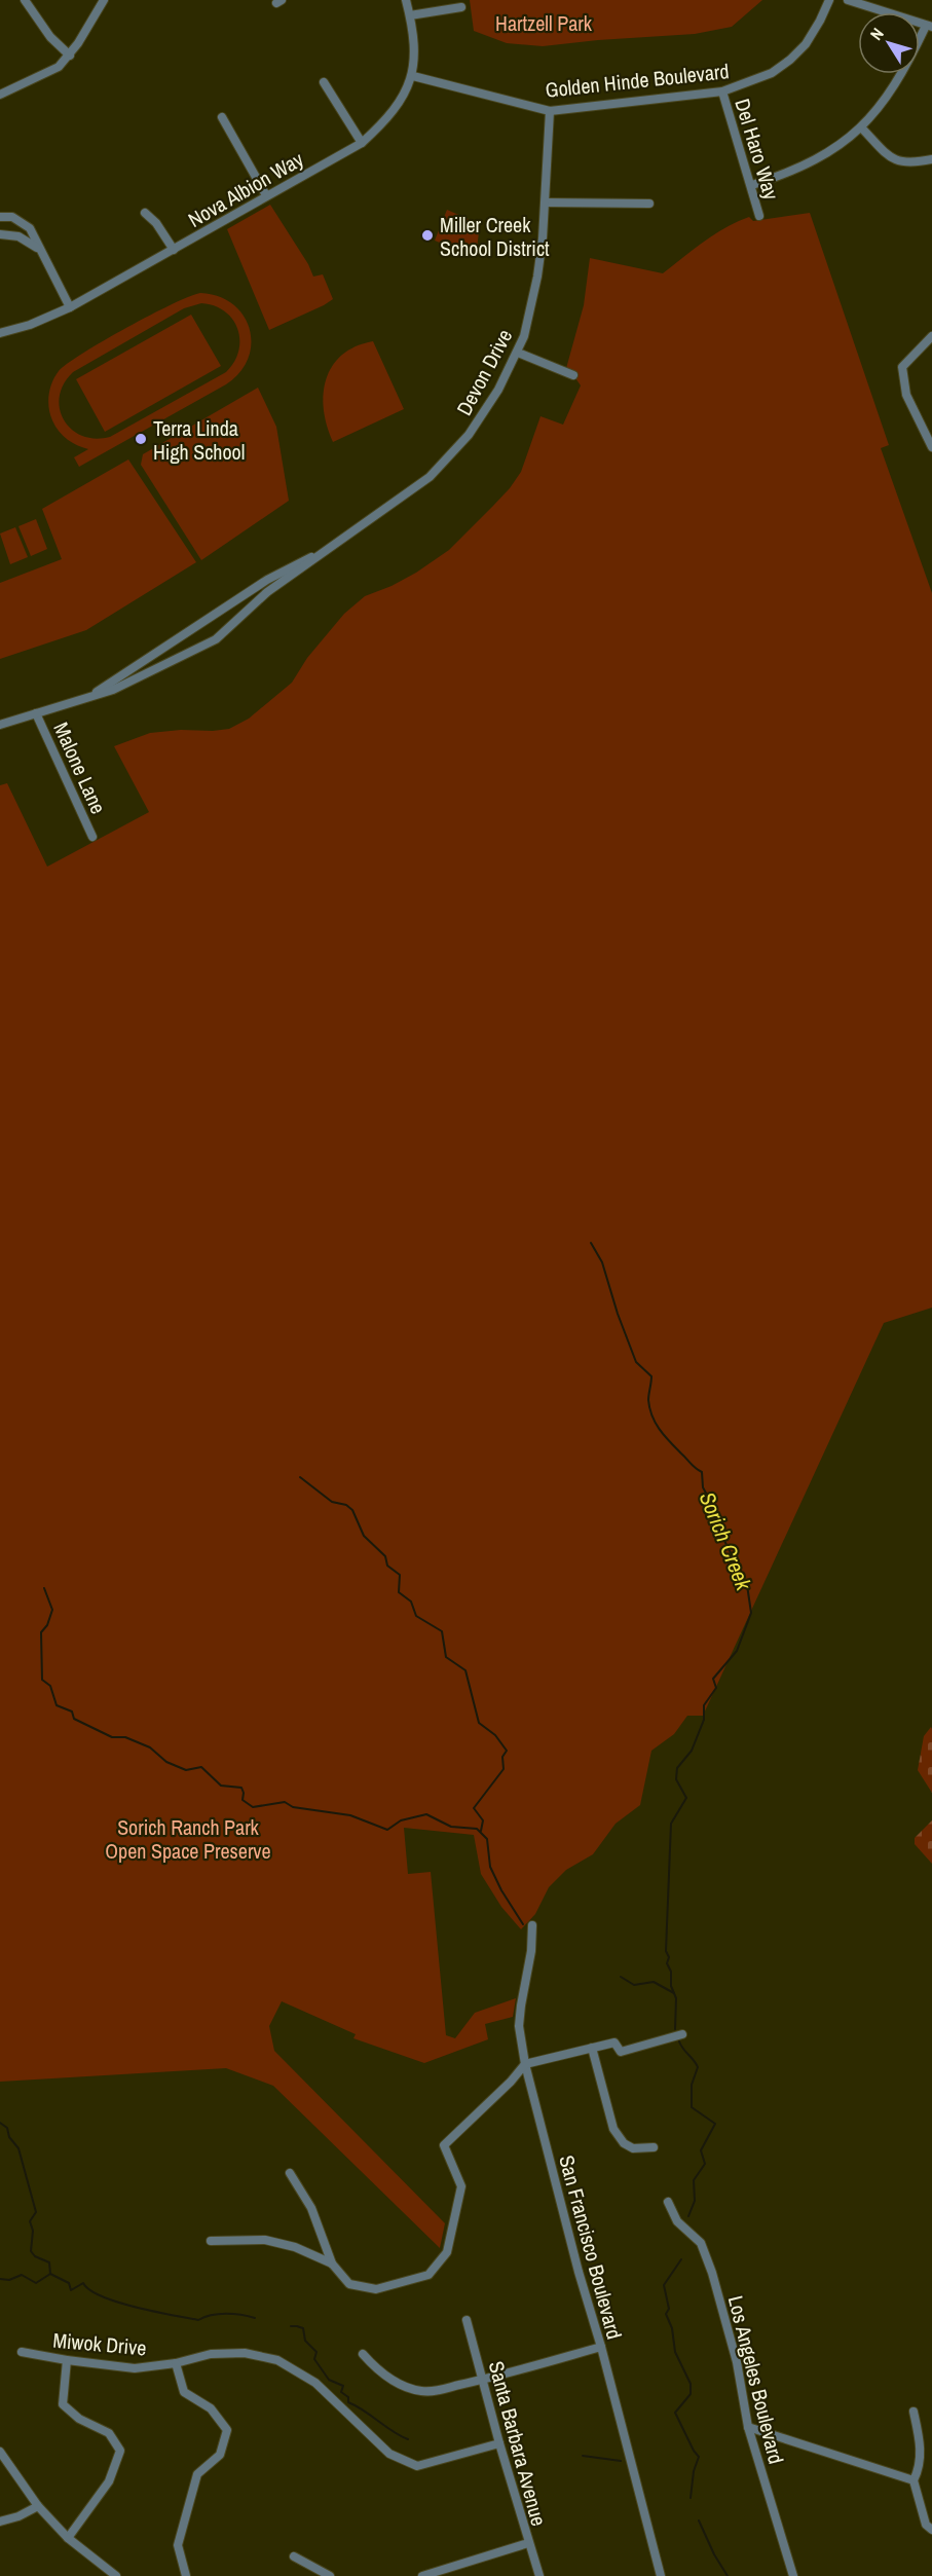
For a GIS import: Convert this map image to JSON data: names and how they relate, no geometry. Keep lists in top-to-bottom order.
{
  "streets": {
    "street": [
      "Golden Hinde Boulevard",
      "Del Haro Way",
      "Nova Albion Way",
      "Devon Drive",
      "Malone Lane",
      "San Francisco Boulevard",
      "Miwok Drive",
      "Los Angeles Boulevard",
      "Santa Barbara Avenue"
    ]
  },
  "crossings": [
    ["Golden Hinde Boulevard", "Del Haro Way"],
    ["Golden Hinde Boulevard", "Nova Albion Way"],
    ["Golden Hinde Boulevard", "Devon Drive"],
    ["Devon Drive", "Malone Lane"],
    ["Miwok Drive", "Santa Barbara Avenue"]
  ],
  "water": ["Sorich Creek"],
  "parks": ["Hartzell Park", "Sorich Ranch Park Open Space Preserve"],
  "places": ["Miller Creek School District", "Terra Linda High School"],
  "north": "top left"
}
